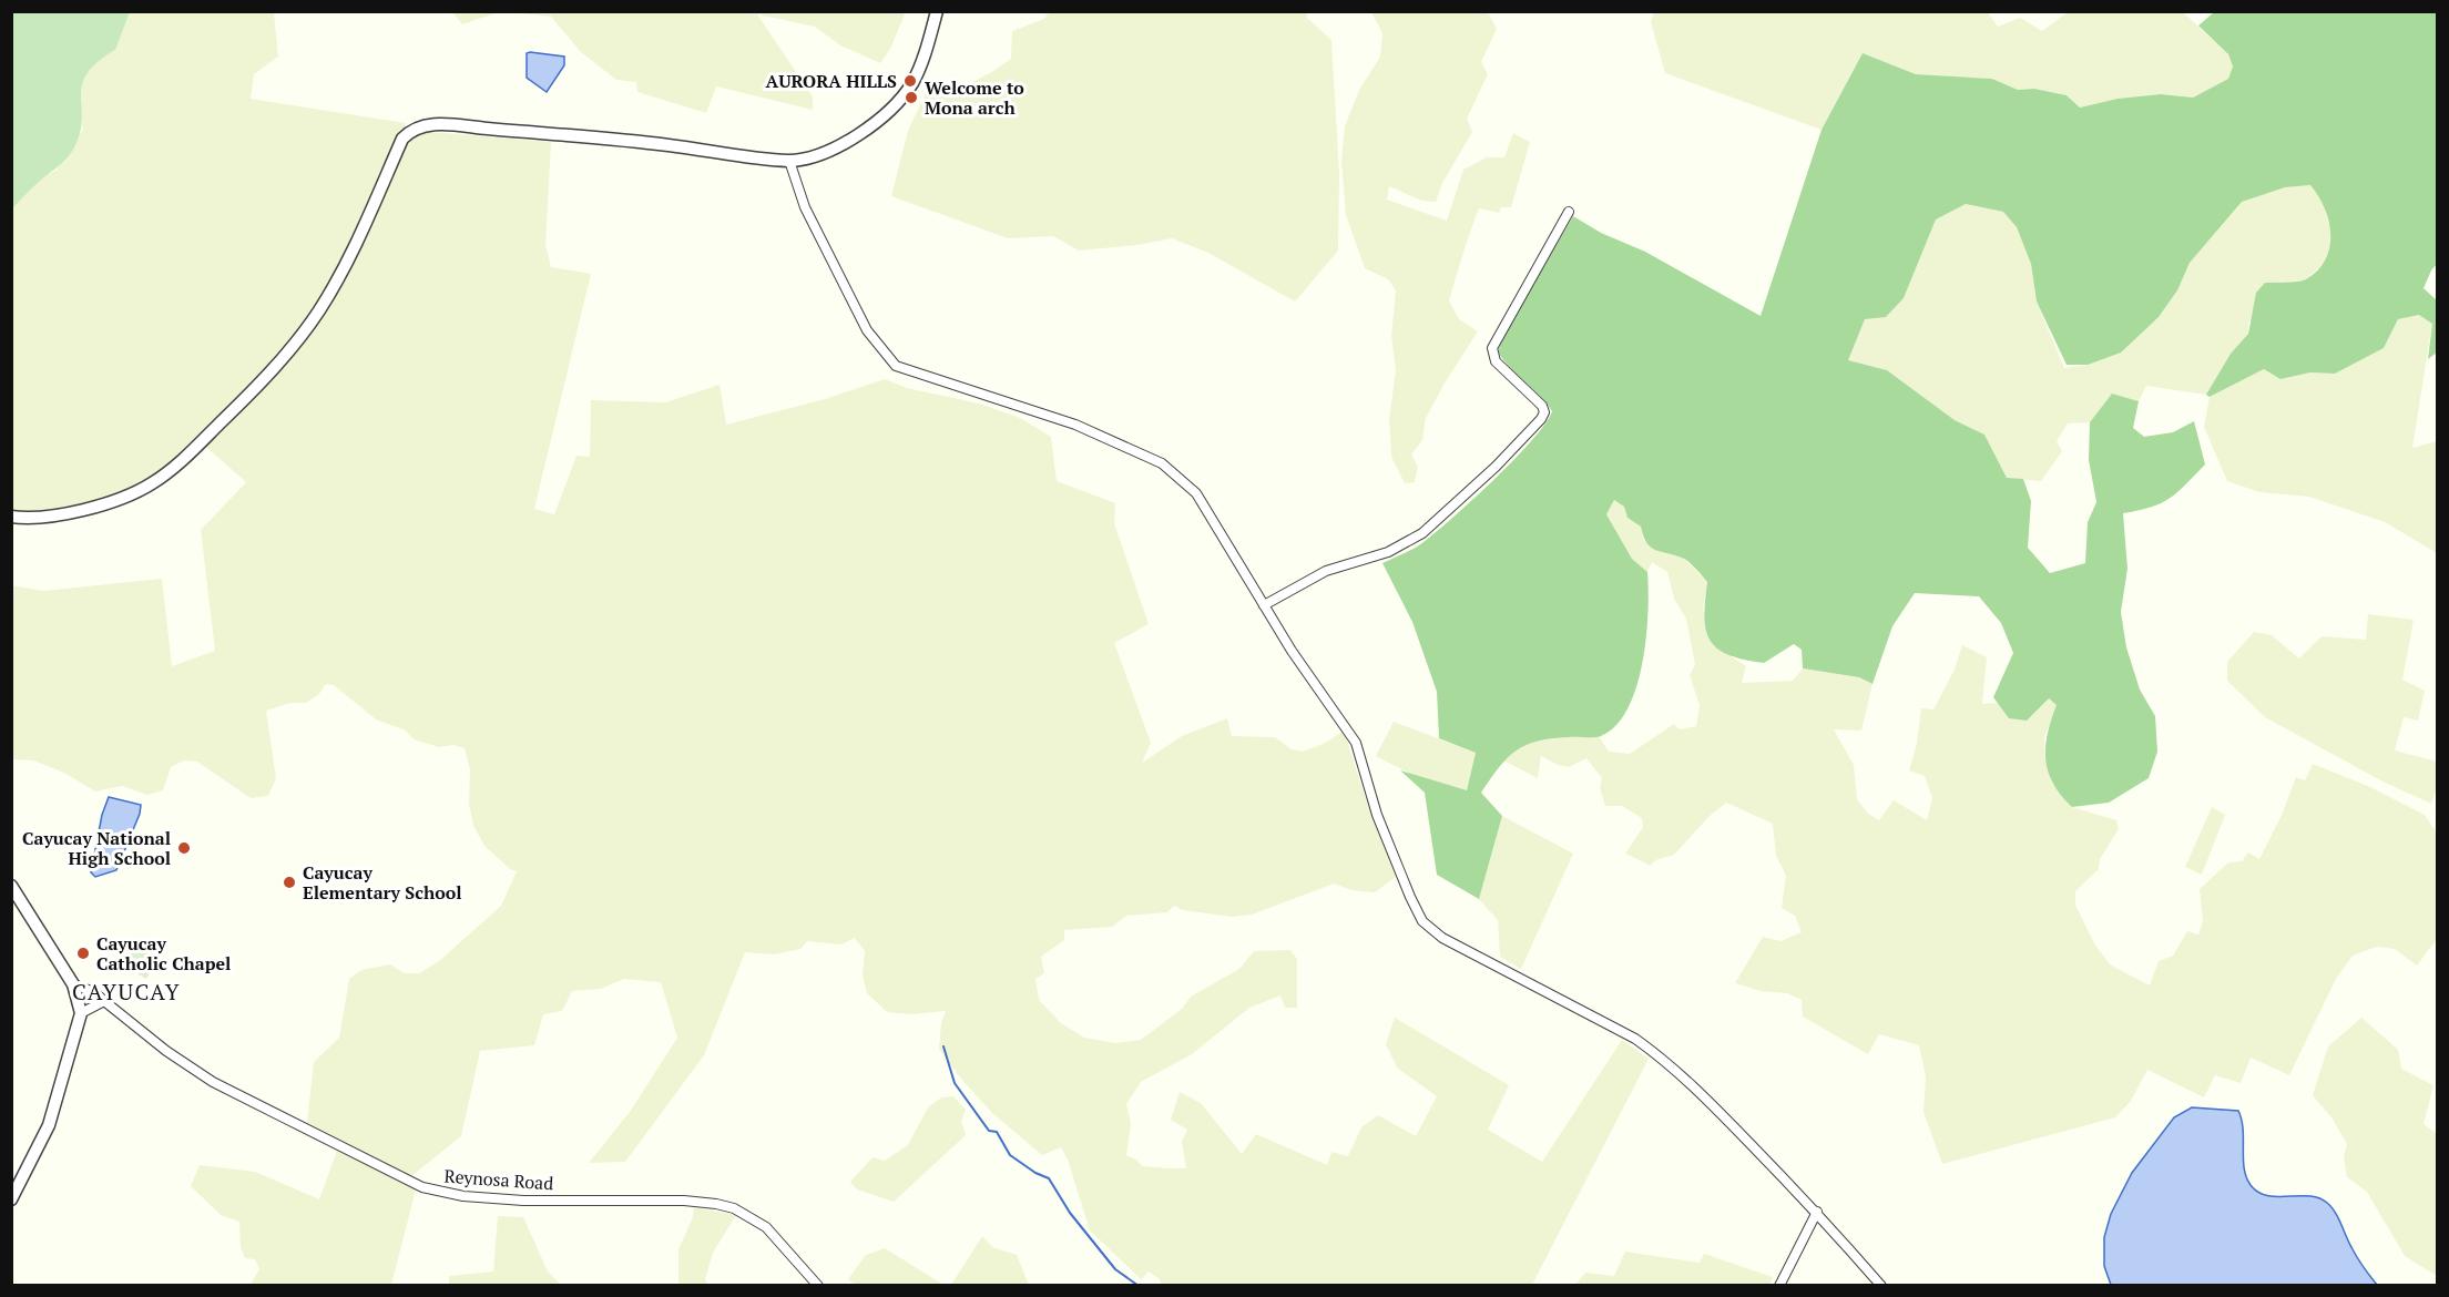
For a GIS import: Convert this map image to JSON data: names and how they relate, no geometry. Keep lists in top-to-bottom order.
{
  "streets": {
    "street": ["Reynosa Road"]
  },
  "districts": ["CAYUCAY"],
  "places": [
    "AURORA HILLS",
    "Welcome to Mona arch",
    "Cayucay National High School",
    "Cayucay Elementary School",
    "Cayucay Catholic Chapel"
  ]
}
